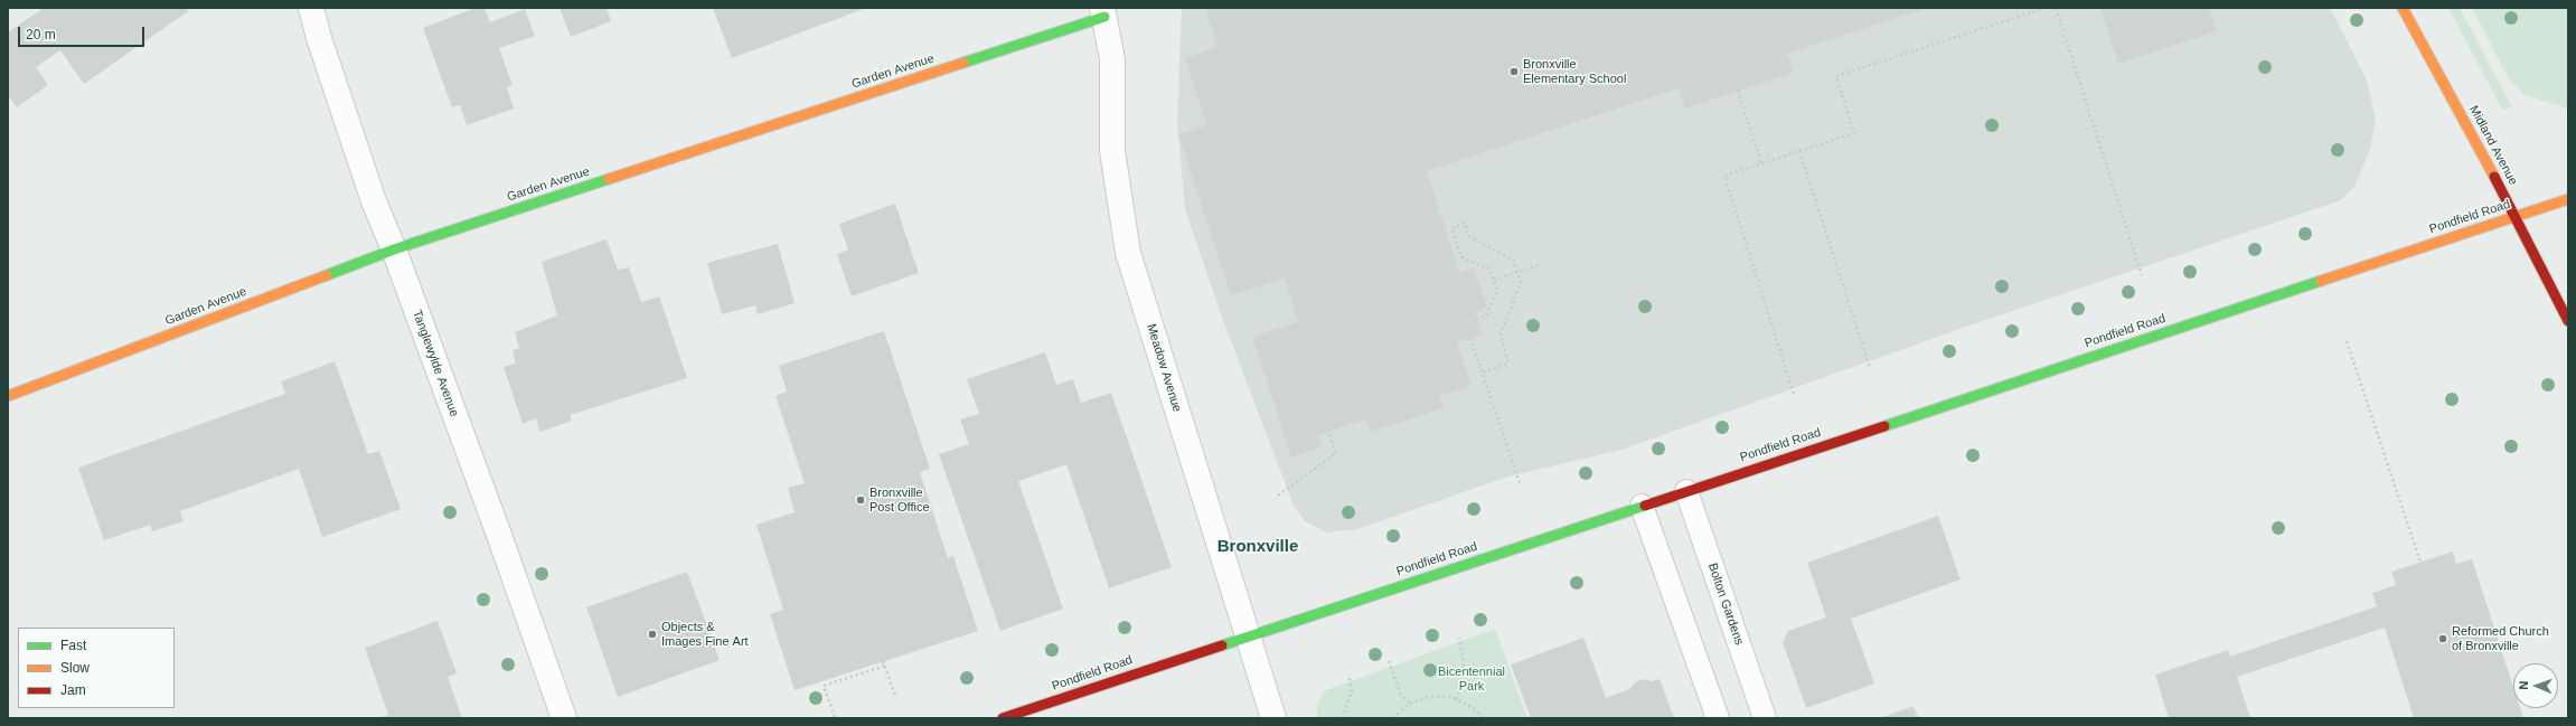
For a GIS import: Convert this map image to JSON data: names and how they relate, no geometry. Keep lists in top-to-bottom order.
{
  "streets": {
    "street": [
      "Garden Avenue",
      "Midland Avenue",
      "Pondfield Road",
      "Tanglewylde Avenue",
      "Meadow Avenue"
    ],
    "lane": ["Bolton Gardens"]
  },
  "crossings": [
    ["Garden Avenue", "Tanglewylde Avenue"],
    ["Garden Avenue", "Meadow Avenue"],
    ["Midland Avenue", "Pondfield Road"],
    ["Pondfield Road", "Meadow Avenue"],
    ["Pondfield Road", "Bolton Gardens"]
  ],
  "districts": ["Bronxville"],
  "parks": ["Bicentennial Park"],
  "places": [
    "Bronxville Elementary School",
    "Bronxville Post Office",
    "Objects & Images Fine Art",
    "Reformed Church of Bronxville"
  ],
  "legend": ["Fast", "Slow", "Jam"],
  "scale_bar": "20 m",
  "north": "left"
}
